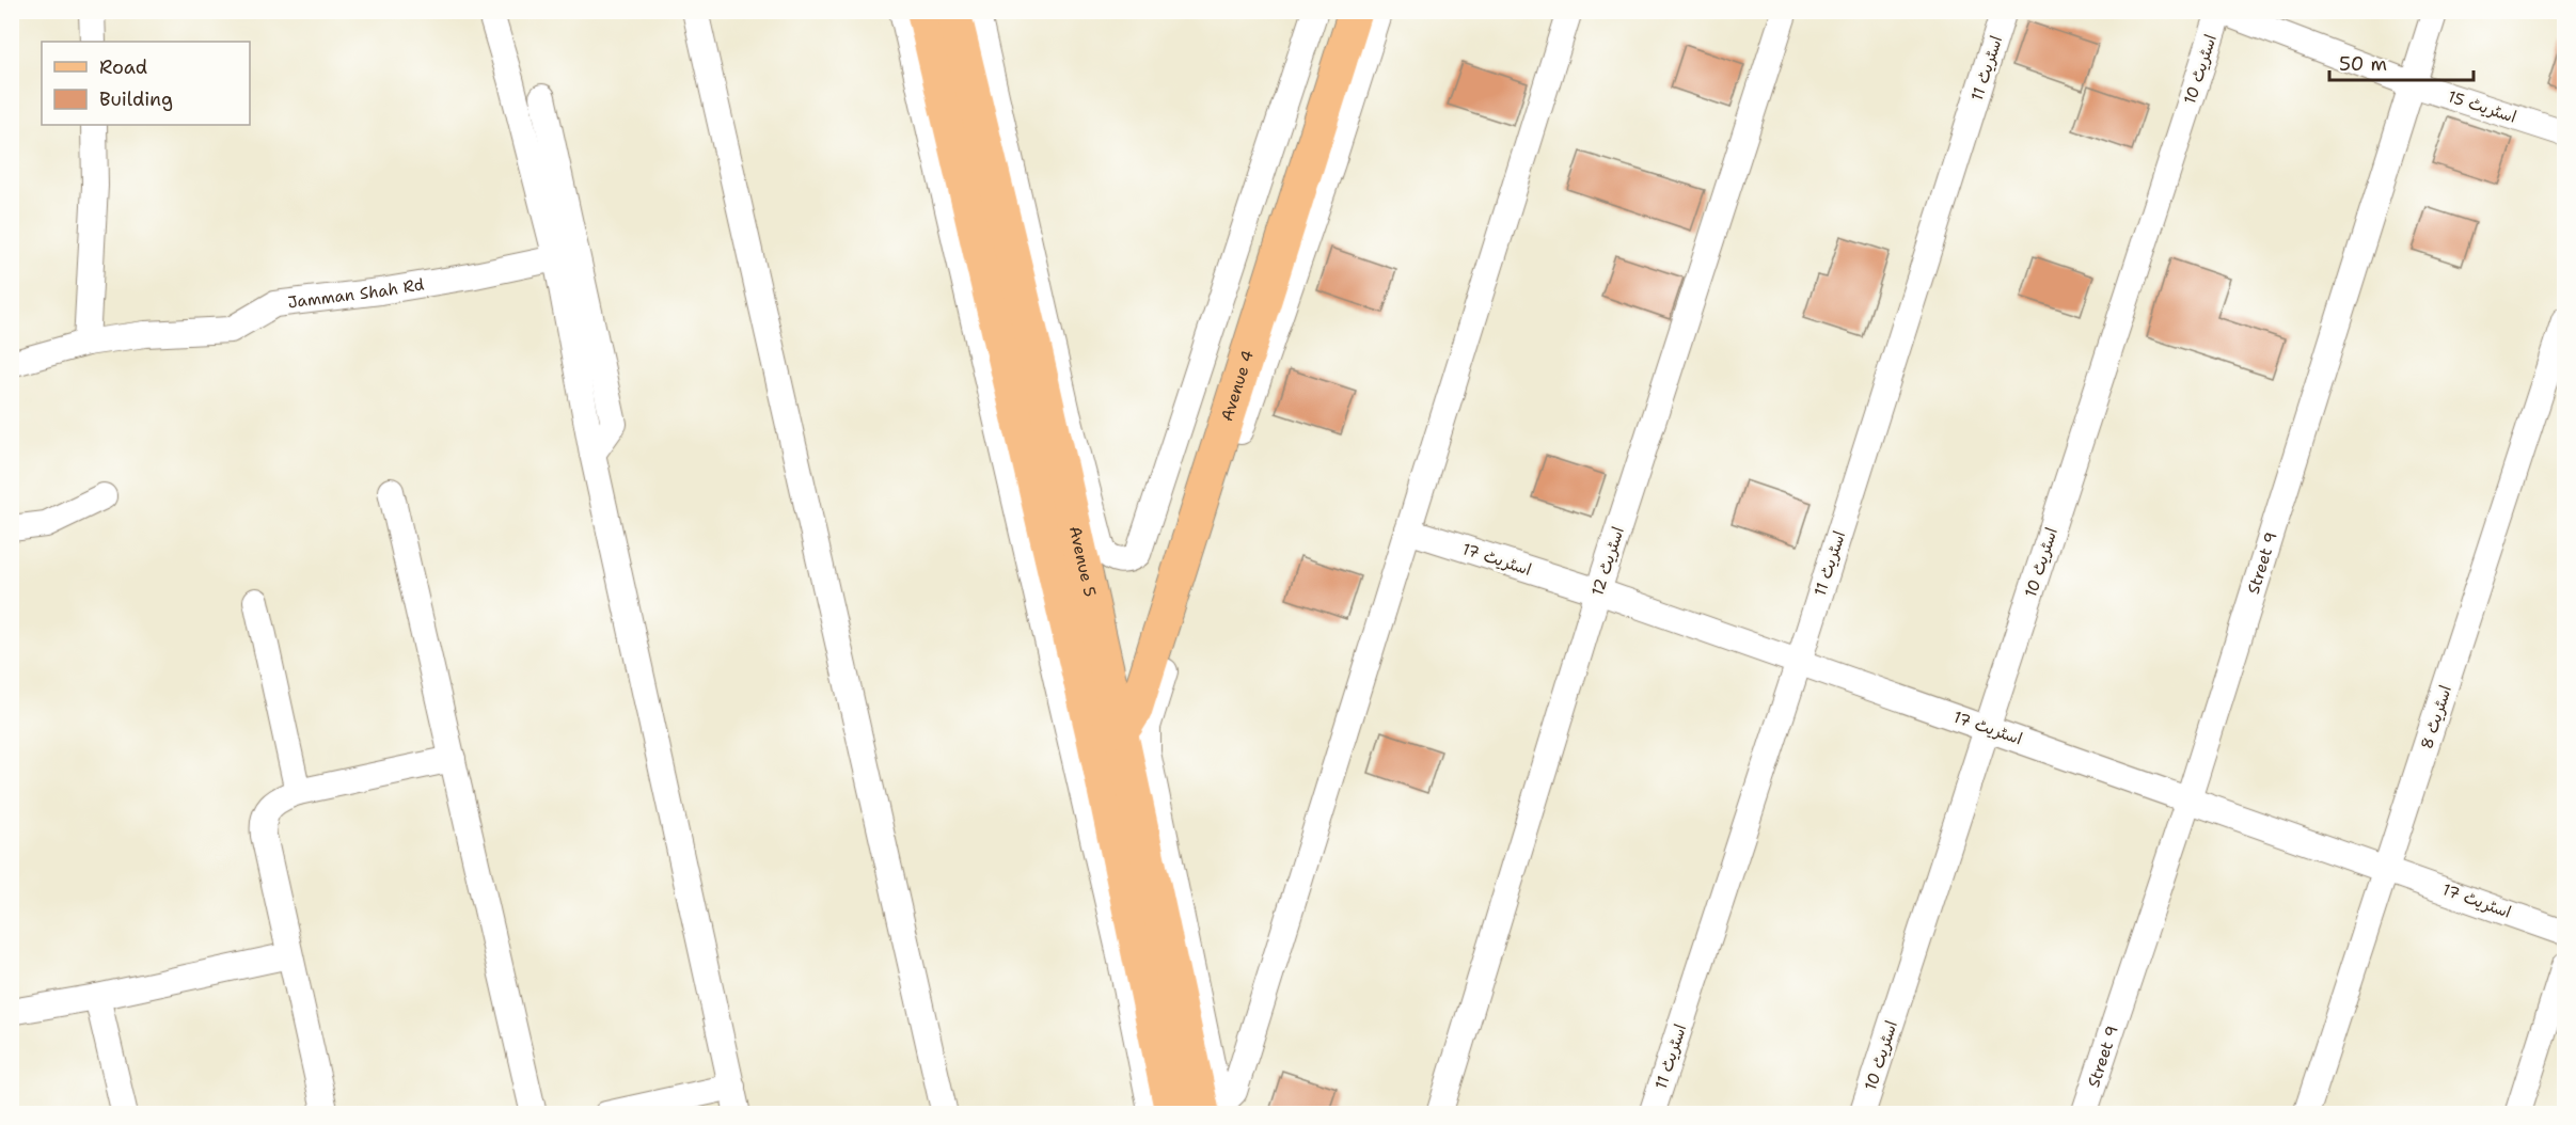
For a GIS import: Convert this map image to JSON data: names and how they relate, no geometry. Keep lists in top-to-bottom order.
{
  "streets": {
    "main road": ["Avenue 4", "Avenue 5"],
    "street": [
      "اسٹریٹ 11",
      "اسٹریٹ 10",
      "اسٹریٹ 15",
      "Jamman Shah Rd",
      "اسٹریٹ 17",
      "اسٹریٹ 12",
      "Street 9",
      "اسٹریٹ 8"
    ]
  },
  "crossings": [
    ["اسٹریٹ 11", "اسٹریٹ 17"],
    ["اسٹریٹ 10", "اسٹریٹ 15"],
    ["اسٹریٹ 10", "اسٹریٹ 17"],
    ["اسٹریٹ 15", "Street 9"],
    ["Avenue 4", "Avenue 5"],
    ["اسٹریٹ 17", "اسٹریٹ 12"],
    ["اسٹریٹ 17", "Street 9"],
    ["اسٹریٹ 17", "اسٹریٹ 8"]
  ],
  "legend": ["Road", "Building"],
  "scale_bar": "50 m"
}
